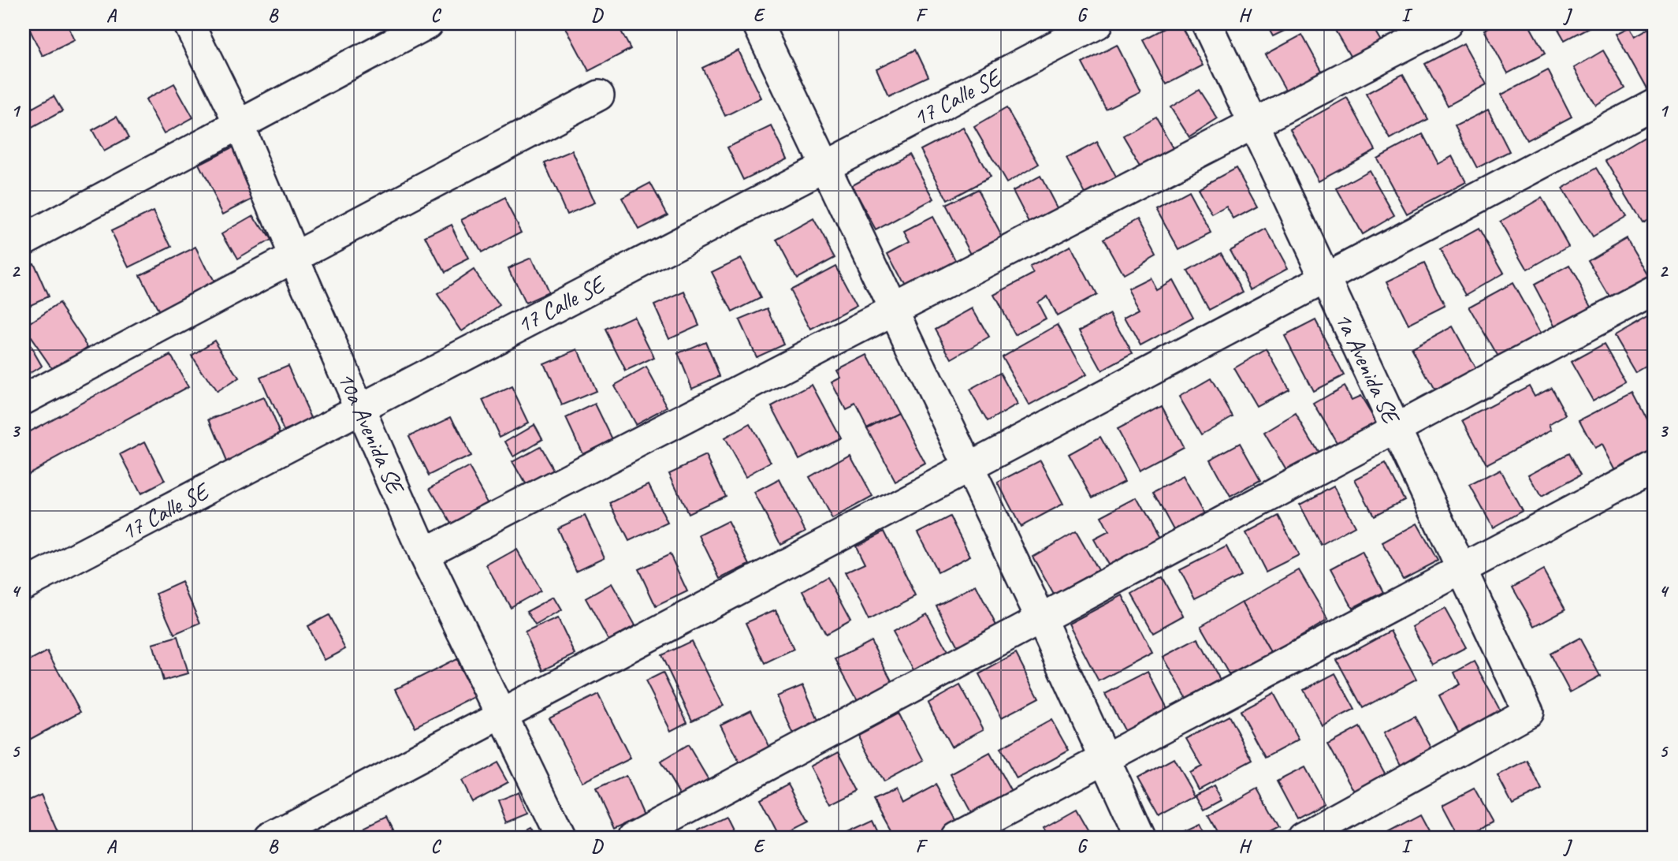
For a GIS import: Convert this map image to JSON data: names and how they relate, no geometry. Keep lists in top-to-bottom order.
{
  "streets": {
    "street": ["17 Calle SE", "1a Avenida SE", "10a Avenida SE"]
  },
  "crossings": [
    ["17 Calle SE", "10a Avenida SE"]
  ],
  "grid": {
    "columns": [
      "A",
      "B",
      "C",
      "D",
      "E",
      "F",
      "G",
      "H",
      "I",
      "J"
    ],
    "rows": [
      "1",
      "2",
      "3",
      "4",
      "5"
    ]
  }
}
